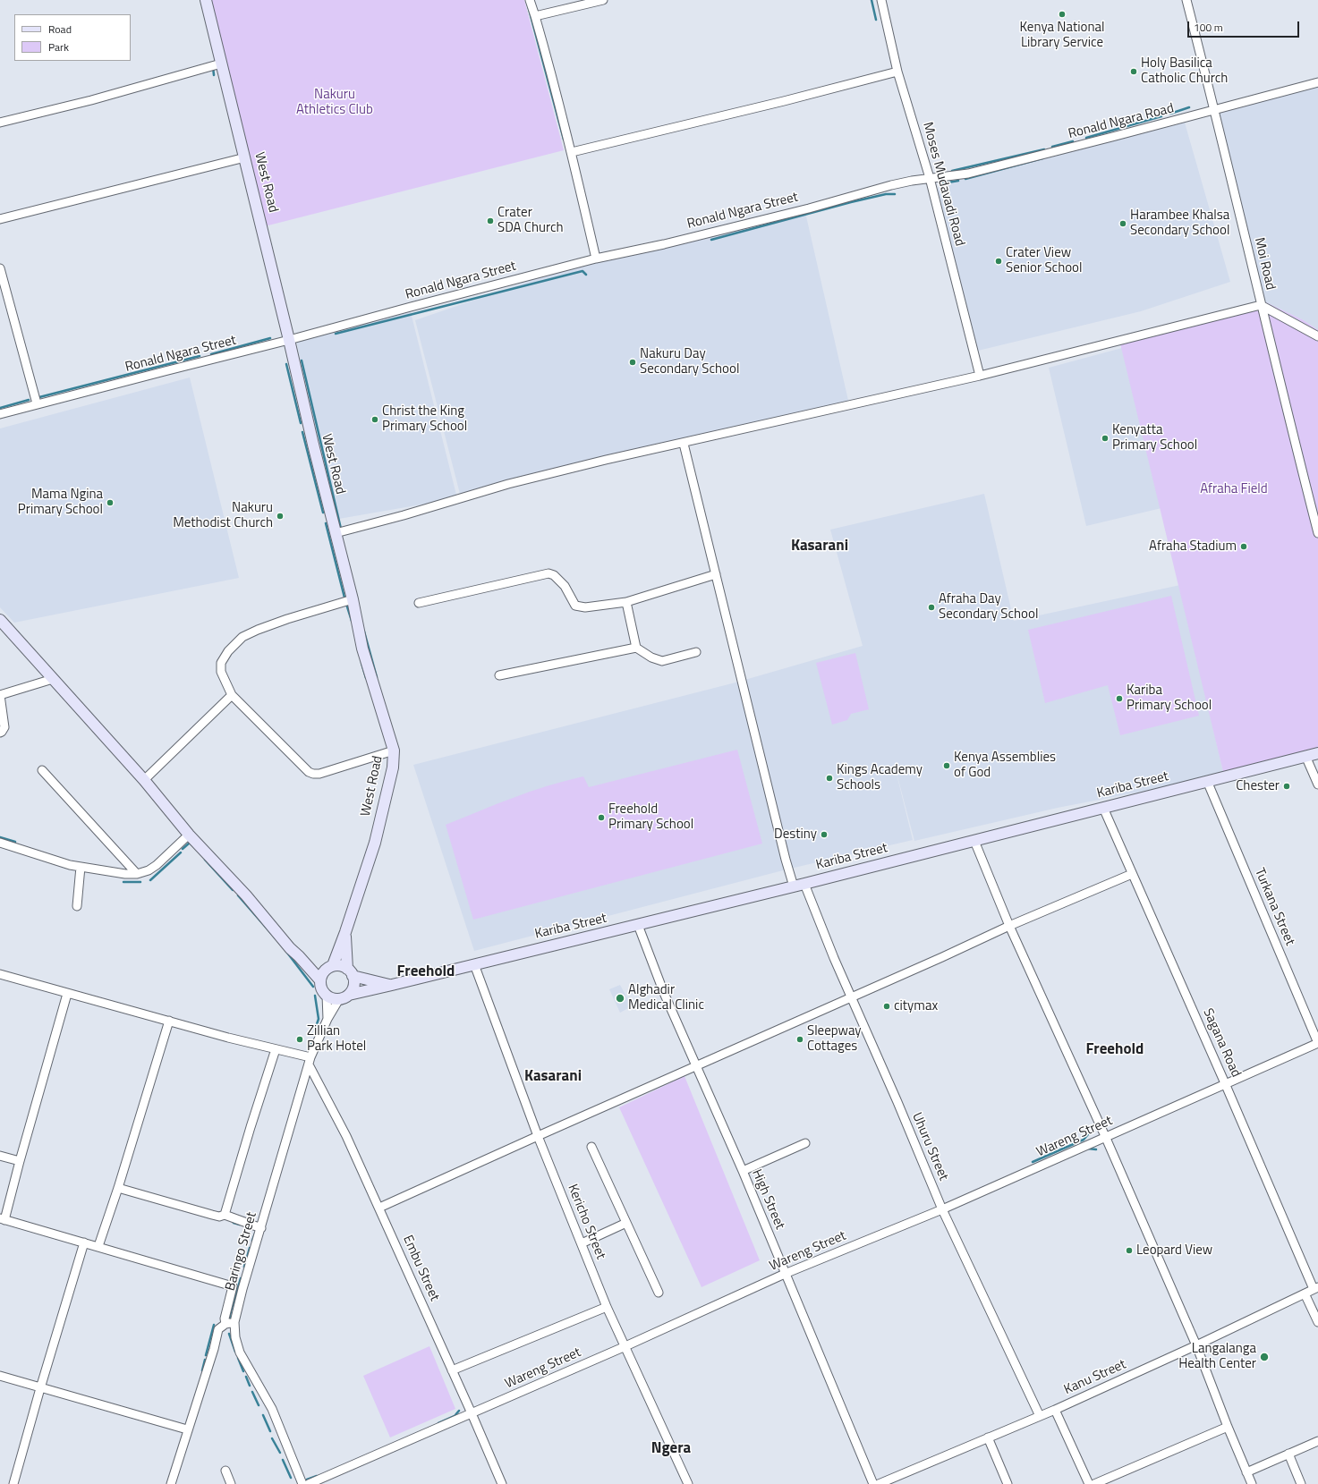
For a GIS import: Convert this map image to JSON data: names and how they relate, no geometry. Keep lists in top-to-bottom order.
{
  "streets": {
    "street": [
      "Ronald Ngara Road",
      "West Road",
      "Moses Mudavadi Road",
      "Ronald Ngara Street",
      "Moi Road",
      "Kariba Street",
      "Turkana Street",
      "Sagana Road",
      "Wareng Street",
      "Uhuru Street",
      "High Street",
      "Kericho Street",
      "Baringo Street",
      "Embu Street",
      "Kanu Street"
    ]
  },
  "crossings": [
    ["Ronald Ngara Road", "Moses Mudavadi Road"],
    ["Ronald Ngara Road", "Ronald Ngara Street"],
    ["Ronald Ngara Road", "Moi Road"],
    ["West Road", "Ronald Ngara Street"],
    ["West Road", "Kariba Street"],
    ["West Road", "Baringo Street"],
    ["Moses Mudavadi Road", "Ronald Ngara Street"],
    ["Kariba Street", "Turkana Street"],
    ["Kariba Street", "Sagana Road"],
    ["Kariba Street", "Uhuru Street"],
    ["Kariba Street", "High Street"],
    ["Kariba Street", "Kericho Street"],
    ["Kariba Street", "Baringo Street"],
    ["Turkana Street", "Wareng Street"],
    ["Sagana Road", "Wareng Street"],
    ["Sagana Road", "Kanu Street"],
    ["Wareng Street", "Uhuru Street"],
    ["Wareng Street", "High Street"],
    ["Wareng Street", "Kericho Street"],
    ["Wareng Street", "Embu Street"],
    ["Uhuru Street", "Kanu Street"],
    ["Baringo Street", "Embu Street"]
  ],
  "districts": [
    "Kasarani",
    "Freehold",
    "Freehold",
    "Kasarani",
    "Ngera"
  ],
  "parks": ["Nakuru Athletics Club", "Afraha Field"],
  "places": [
    "Kenya National Library Service",
    "Holy Basilica Catholic Church",
    "Crater SDA Church",
    "Harambee Khalsa Secondary School",
    "Crater View Senior School",
    "Nakuru Day Secondary School",
    "Christ the King Primary School",
    "Kenyatta Primary School",
    "Mama Ngina Primary School",
    "Nakuru Methodist Church",
    "Afraha Stadium",
    "Afraha Day Secondary School",
    "Kariba Primary School",
    "Kenya Assemblies of God",
    "Kings Academy Schools",
    "Chester",
    "Freehold Primary School",
    "Destiny",
    "Alghadir Medical Clinic",
    "citymax",
    "Zillian Park Hotel",
    "Sleepway Cottages",
    "Leopard View",
    "Langalanga Health Center"
  ],
  "legend": ["Road", "Park"],
  "scale_bar": "100 m"
}
